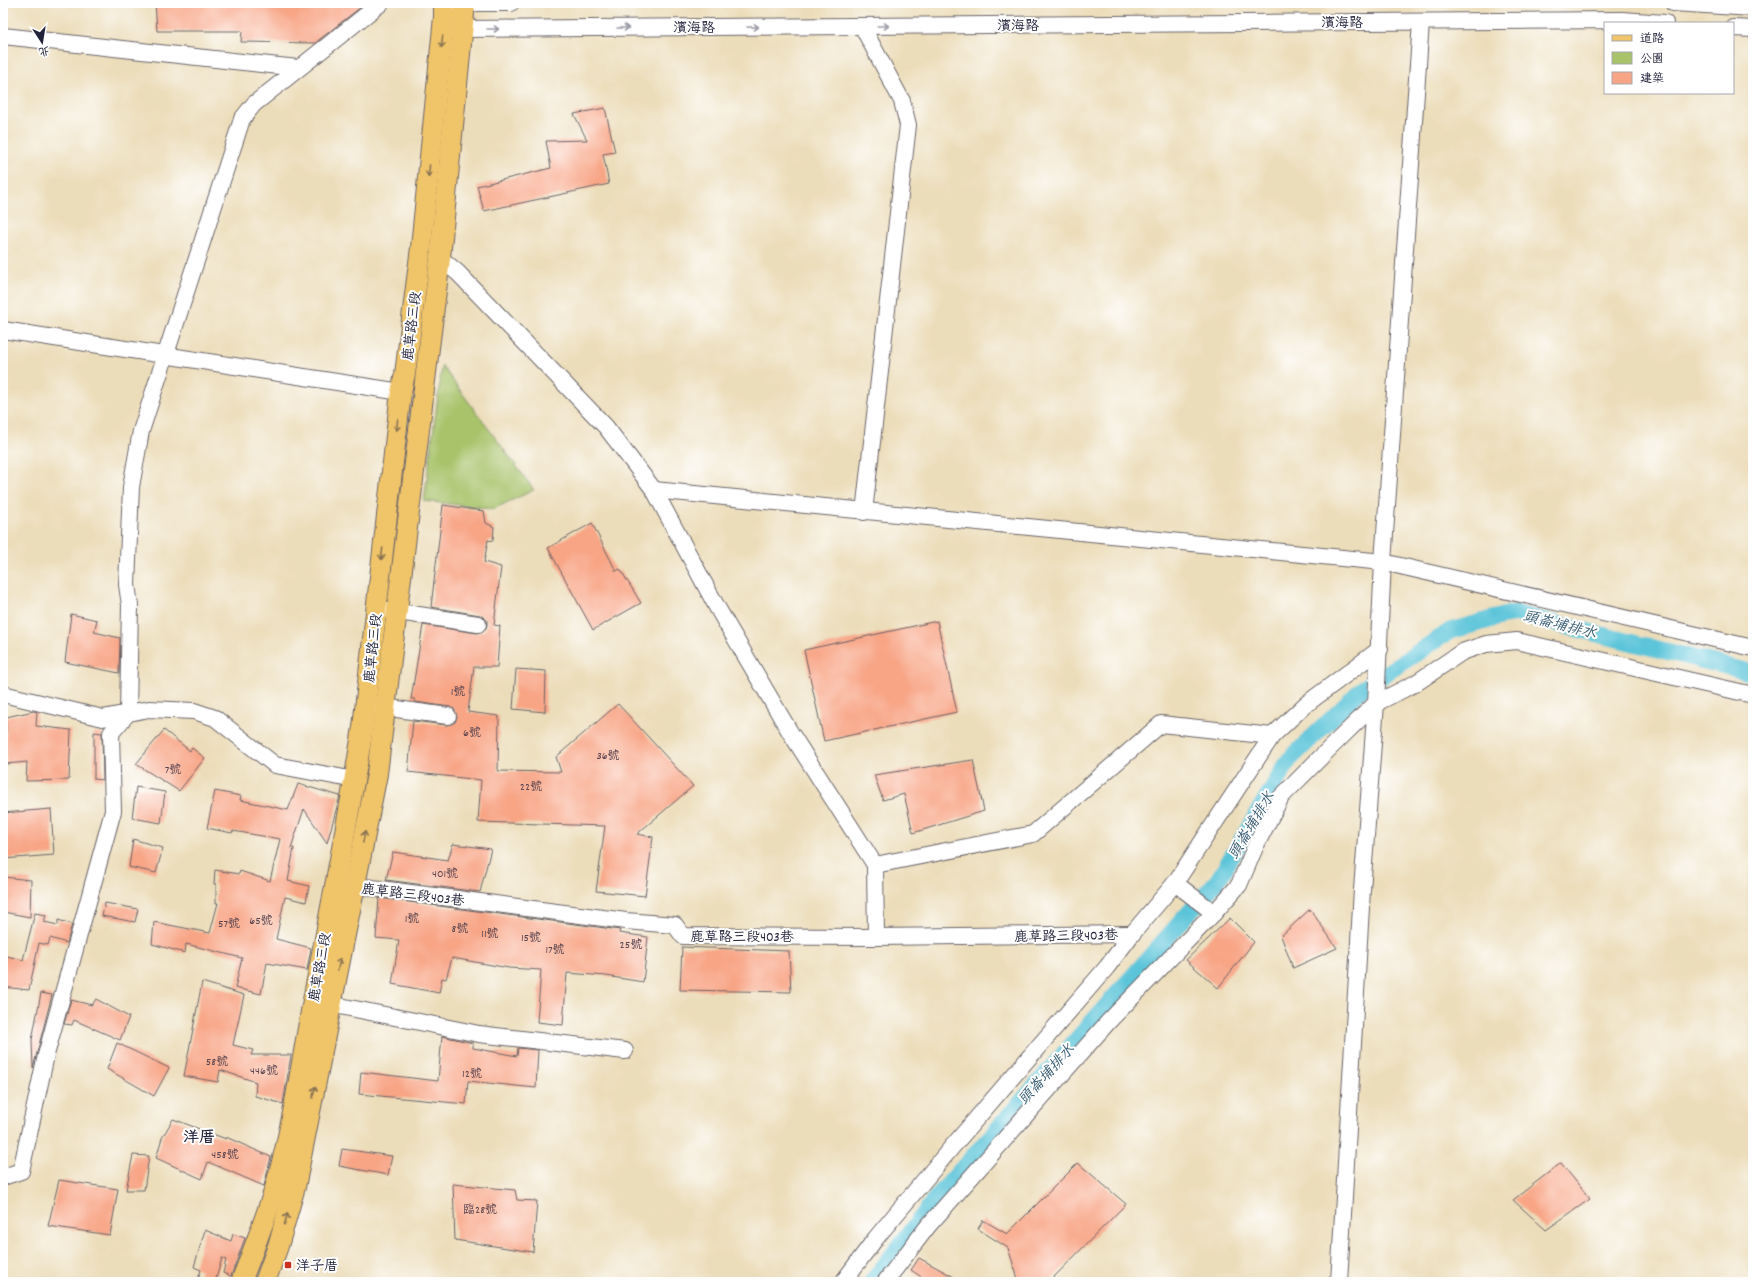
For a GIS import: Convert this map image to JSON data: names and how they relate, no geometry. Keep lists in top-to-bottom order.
{
  "streets": {
    "main road": ["鹿草路三段"],
    "street": ["濱海路", "鹿草路三段403巷"]
  },
  "crossings": [
    ["濱海路", "鹿草路三段"],
    ["鹿草路三段", "鹿草路三段403巷"]
  ],
  "one_way": ["濱海路"],
  "districts": ["洋厝"],
  "water": ["頭崙埔排水"],
  "places": {
    "transit": ["洋子厝"]
  },
  "house_numbers": [
    "1號",
    "6號",
    "36號",
    "7號",
    "22號",
    "401號",
    "1號",
    "65號",
    "57號",
    "8號",
    "11號",
    "15號",
    "25號",
    "17號",
    "58號",
    "446號",
    "12號",
    "458號",
    "臨28號"
  ],
  "legend": ["道路", "公園", "建築"],
  "north": "bottom"
}
